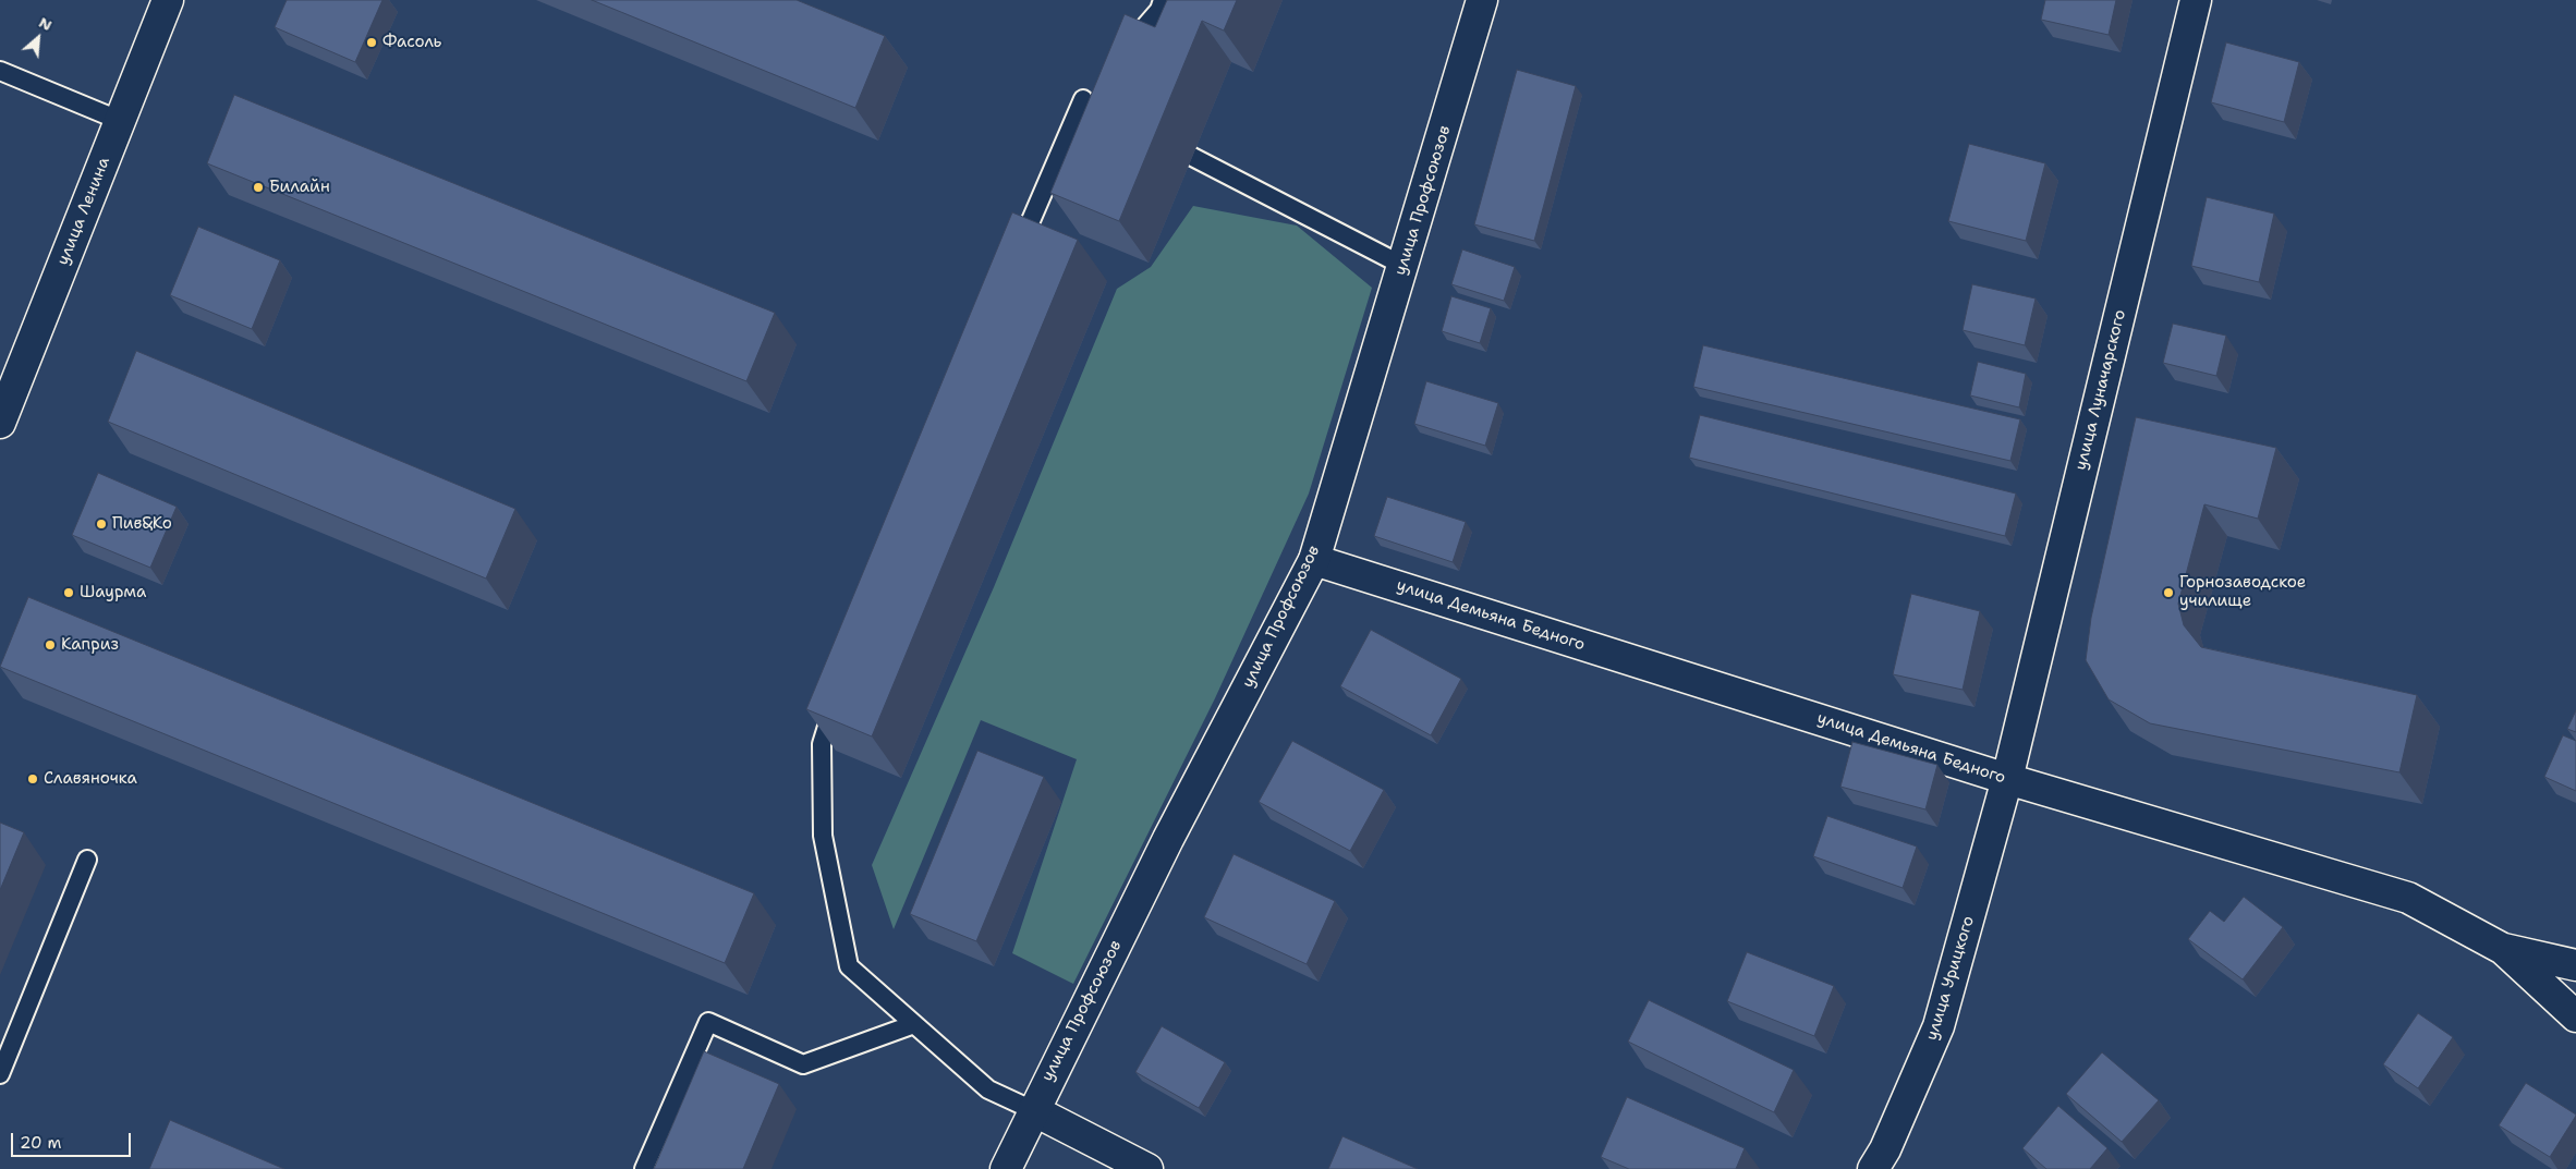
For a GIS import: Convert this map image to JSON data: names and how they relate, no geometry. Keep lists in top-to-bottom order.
{
  "streets": {
    "street": [
      "улица Профсоюзов",
      "улица Ленина",
      "улица Луначарского",
      "улица Демьяна Бедного",
      "улица Урицкого"
    ]
  },
  "crossings": [
    ["улица Профсоюзов", "улица Демьяна Бедного"],
    ["улица Луначарского", "улица Демьяна Бедного"],
    ["улица Луначарского", "улица Урицкого"],
    ["улица Демьяна Бедного", "улица Урицкого"]
  ],
  "places": [
    "Фасоль",
    "Билайн",
    "Пив&Ко",
    "Шаурма",
    "Горнозаводское училище",
    "Каприз",
    "Славяночка"
  ],
  "scale_bar": "20 m",
  "north": "top right"
}
